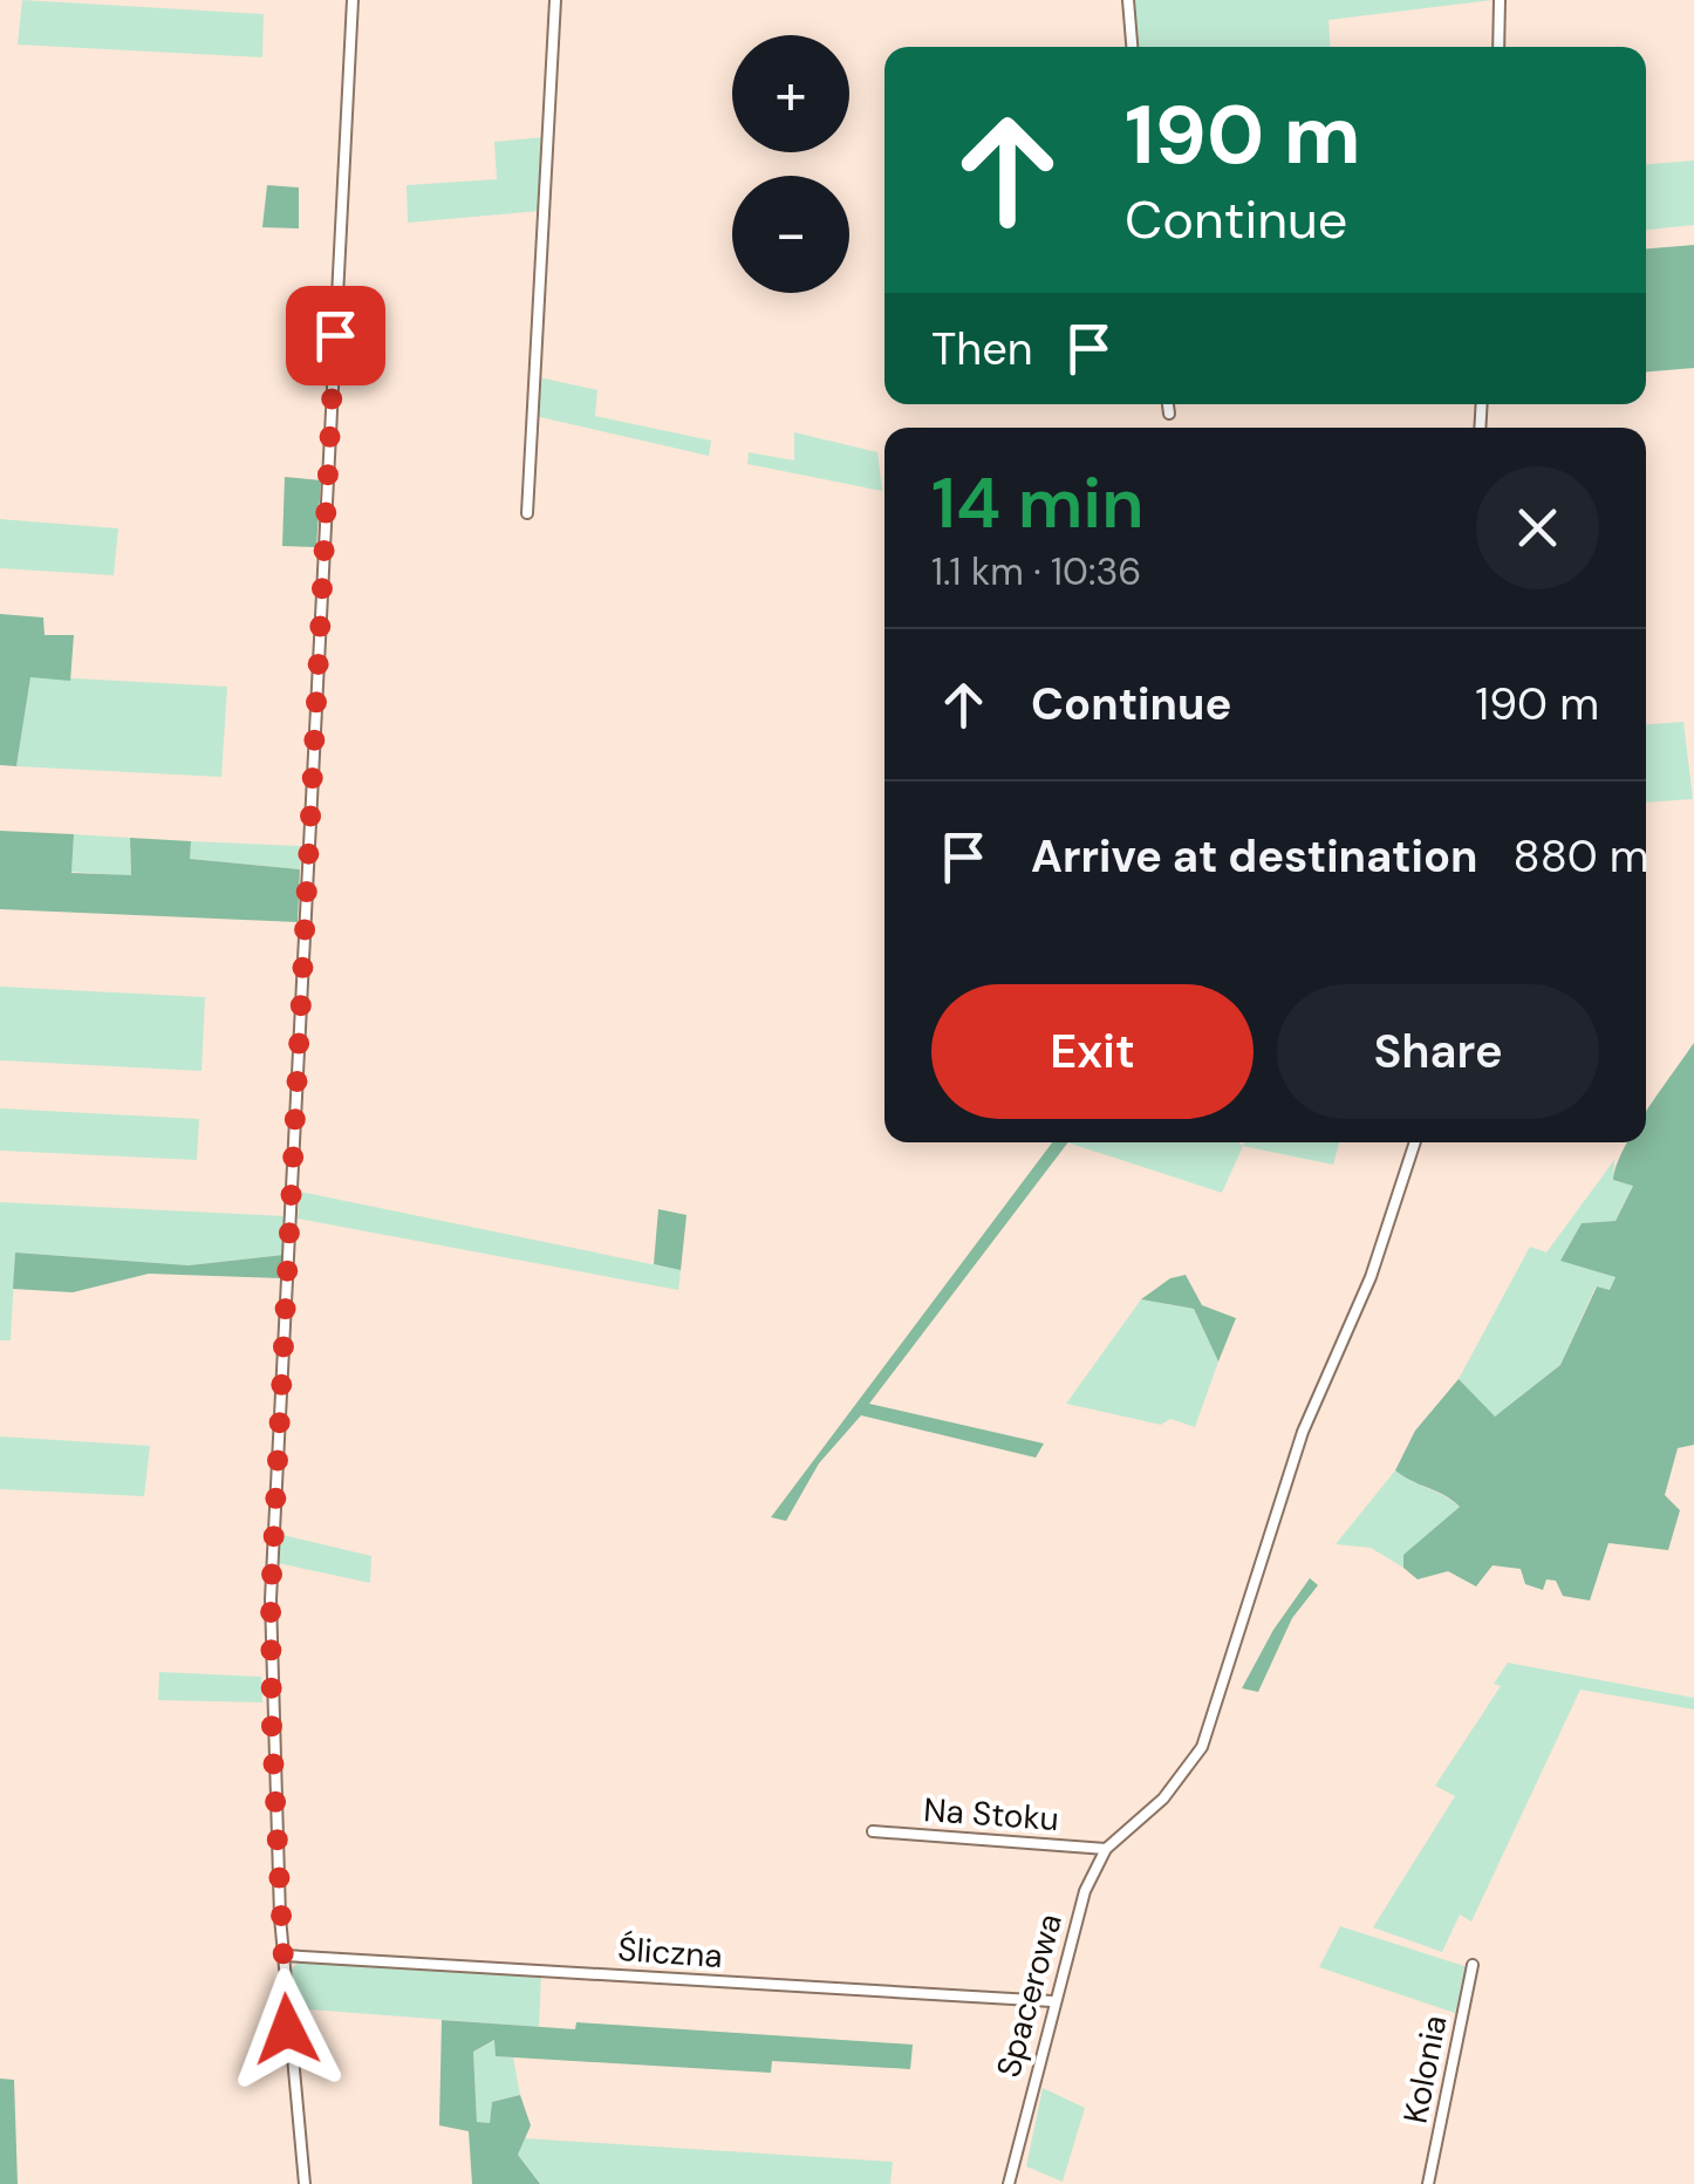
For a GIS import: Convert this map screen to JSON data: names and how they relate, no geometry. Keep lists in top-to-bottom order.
{
  "streets": {
    "street": [
      "Na Stoku",
      "Śliczna",
      "Spacerowa",
      "Kolonia"
    ]
  },
  "crossings": [
    ["Na Stoku", "Spacerowa"],
    ["Śliczna", "Spacerowa"]
  ],
  "page": {
    "map_buttons": ["+", "−"],
    "turn": ["190 m", "Continue"],
    "then": "Then",
    "heading": ["14 min", "1.1 km · 10:36"],
    "list": [
      {
        "name": "Continue",
        "value": "190 m"
      },
      {
        "name": "Arrive at destination",
        "value": "880 m"
      }
    ],
    "buttons": ["Exit", "Share"]
  }
}
